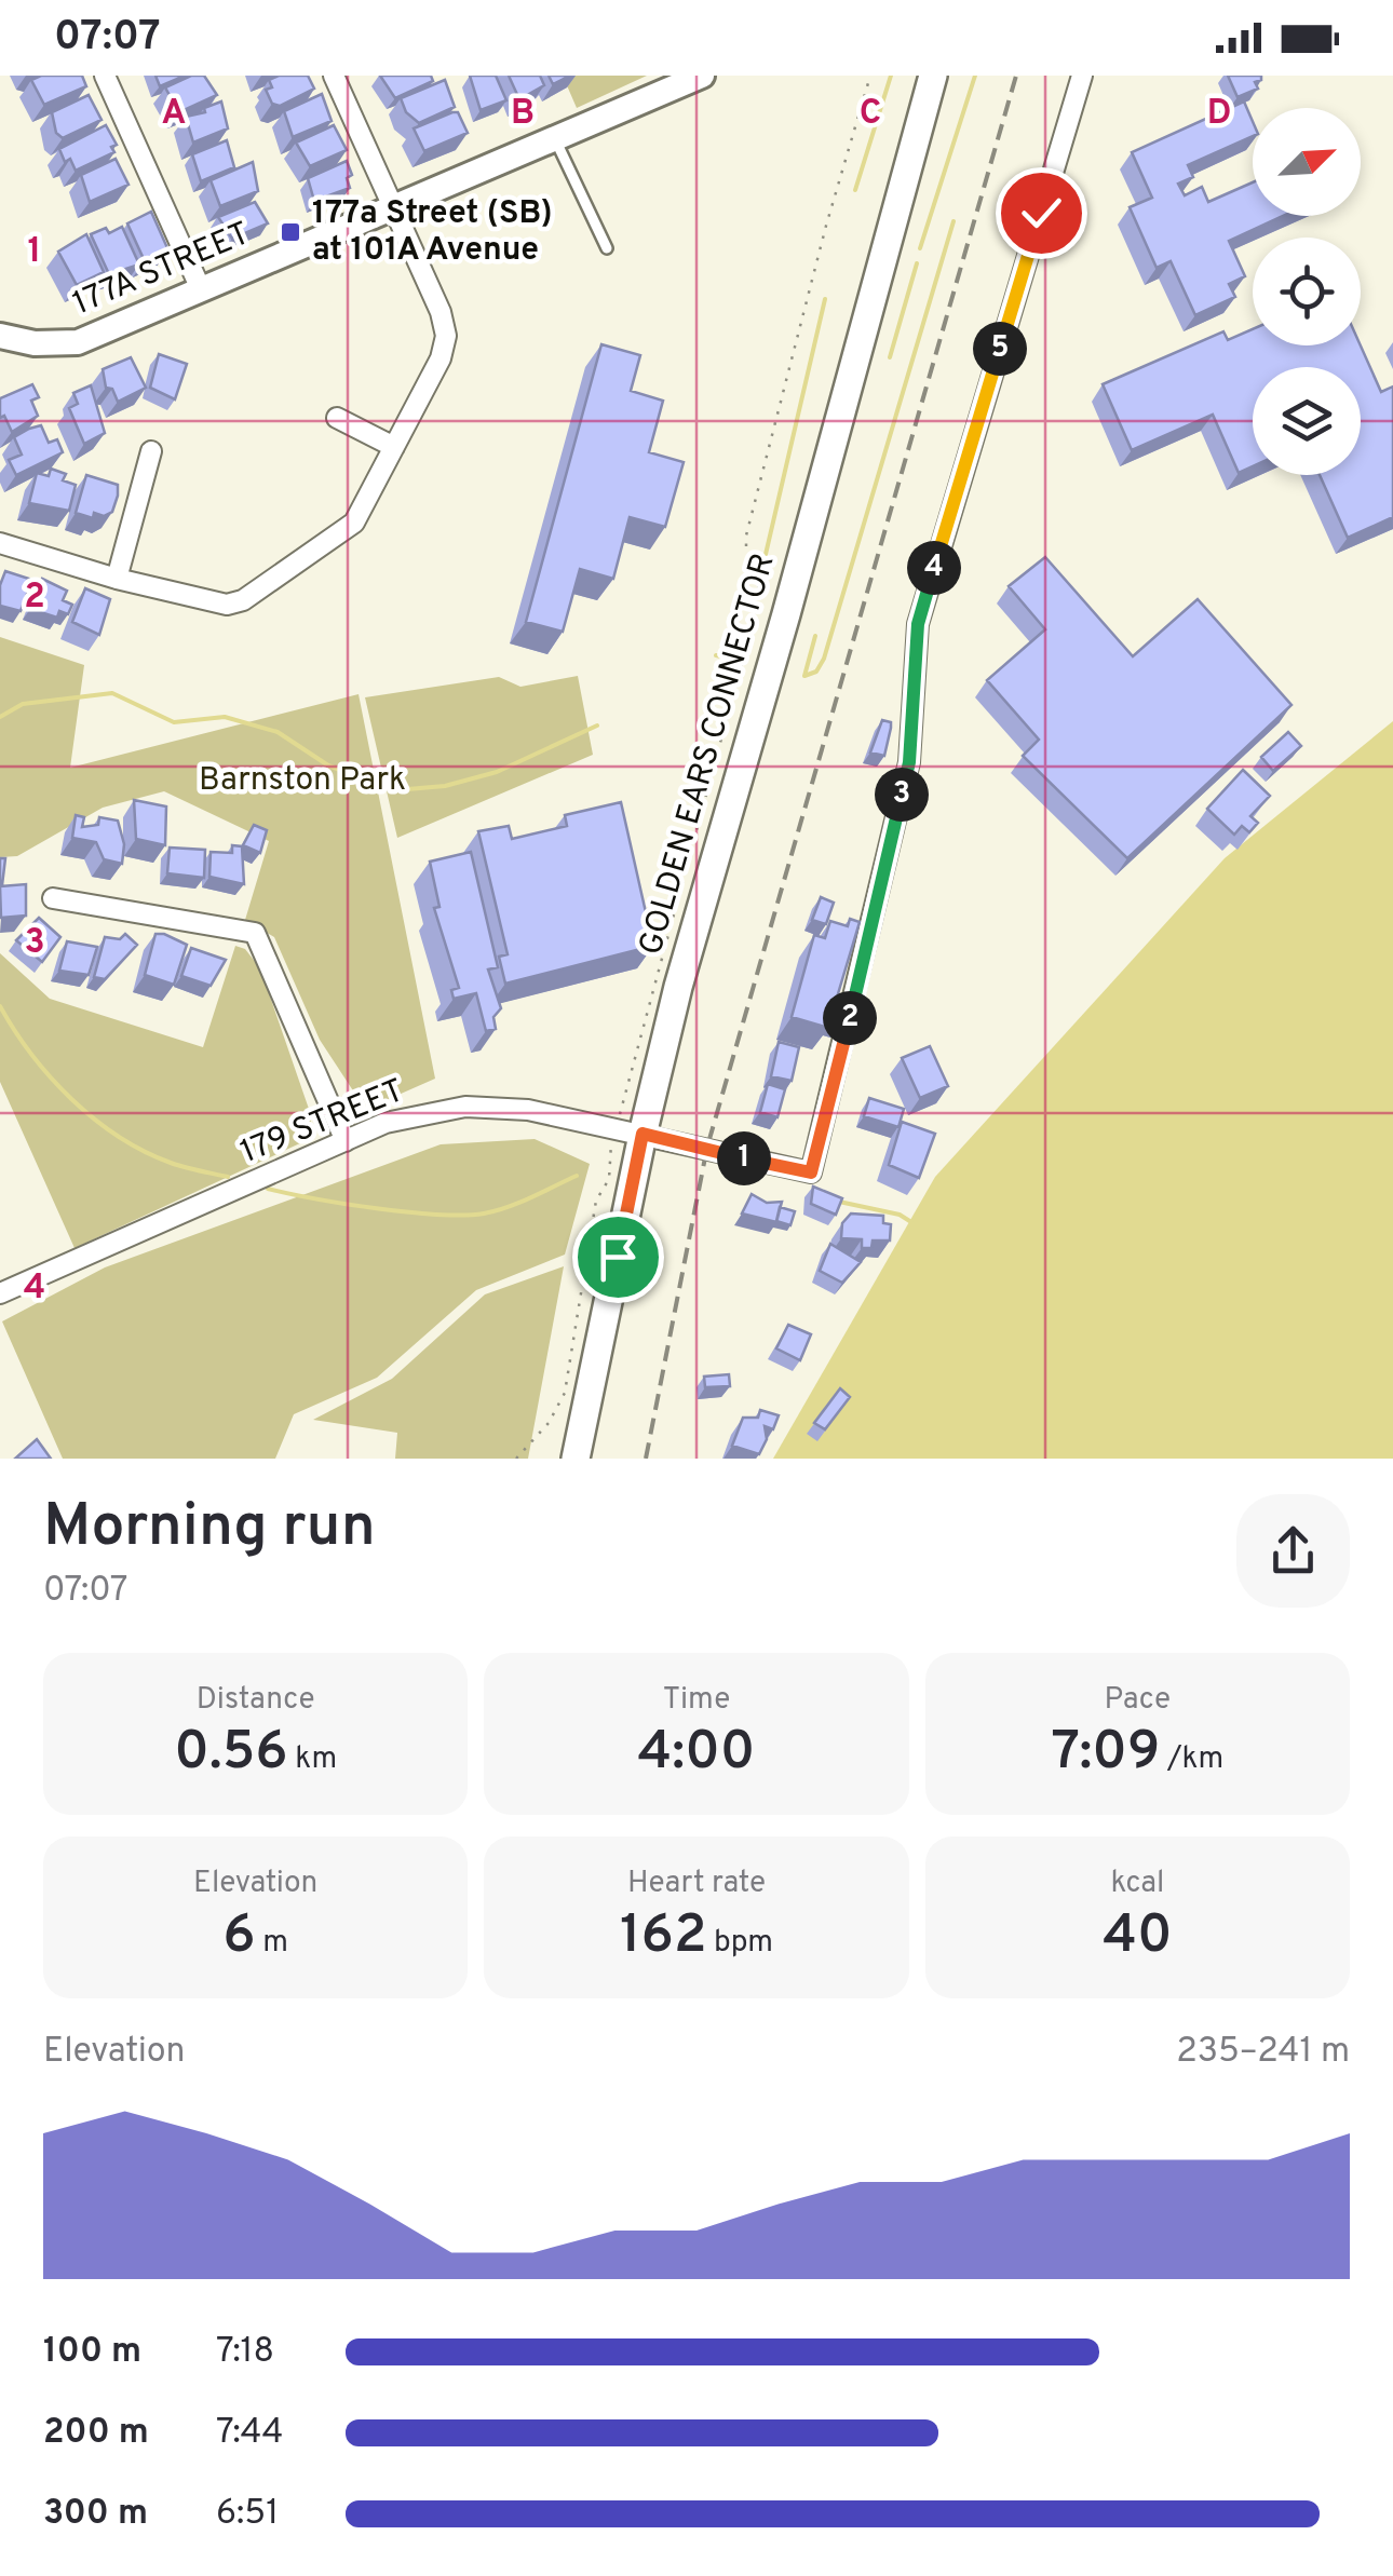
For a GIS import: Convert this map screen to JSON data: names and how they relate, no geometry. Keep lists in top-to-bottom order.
{
  "streets": {
    "main road": ["GOLDEN EARS CONNECTOR"],
    "street": ["177A STREET", "179 STREET"]
  },
  "crossings": [
    ["GOLDEN EARS CONNECTOR", "179 STREET"]
  ],
  "parks": ["Barnston Park"],
  "places": {
    "transit": ["177a Street (SB) at 101A Avenue"]
  },
  "north": "top right",
  "page": {
    "status": "07:07",
    "pins": [
      "5",
      "4",
      "3",
      "2",
      "1"
    ],
    "heading": ["Morning run", "07:07"],
    "stats": [
      ["Distance", "0.56 km"],
      ["Time", "4:00"],
      ["Pace", "7:09 /km"],
      ["Elevation", "6 m"],
      ["Heart rate", "162 bpm"],
      ["kcal", "40"]
    ],
    "chart": ["Elevation", "235–241 m"],
    "list": [
      {
        "name": "100 m",
        "note": "7:18"
      },
      {
        "name": "200 m",
        "note": "7:44"
      },
      {
        "name": "300 m",
        "note": "6:51"
      }
    ]
  },
  "grid": {
    "columns": [
      "A",
      "B",
      "C",
      "D"
    ],
    "rows": [
      "1",
      "2",
      "3",
      "4"
    ]
  }
}
